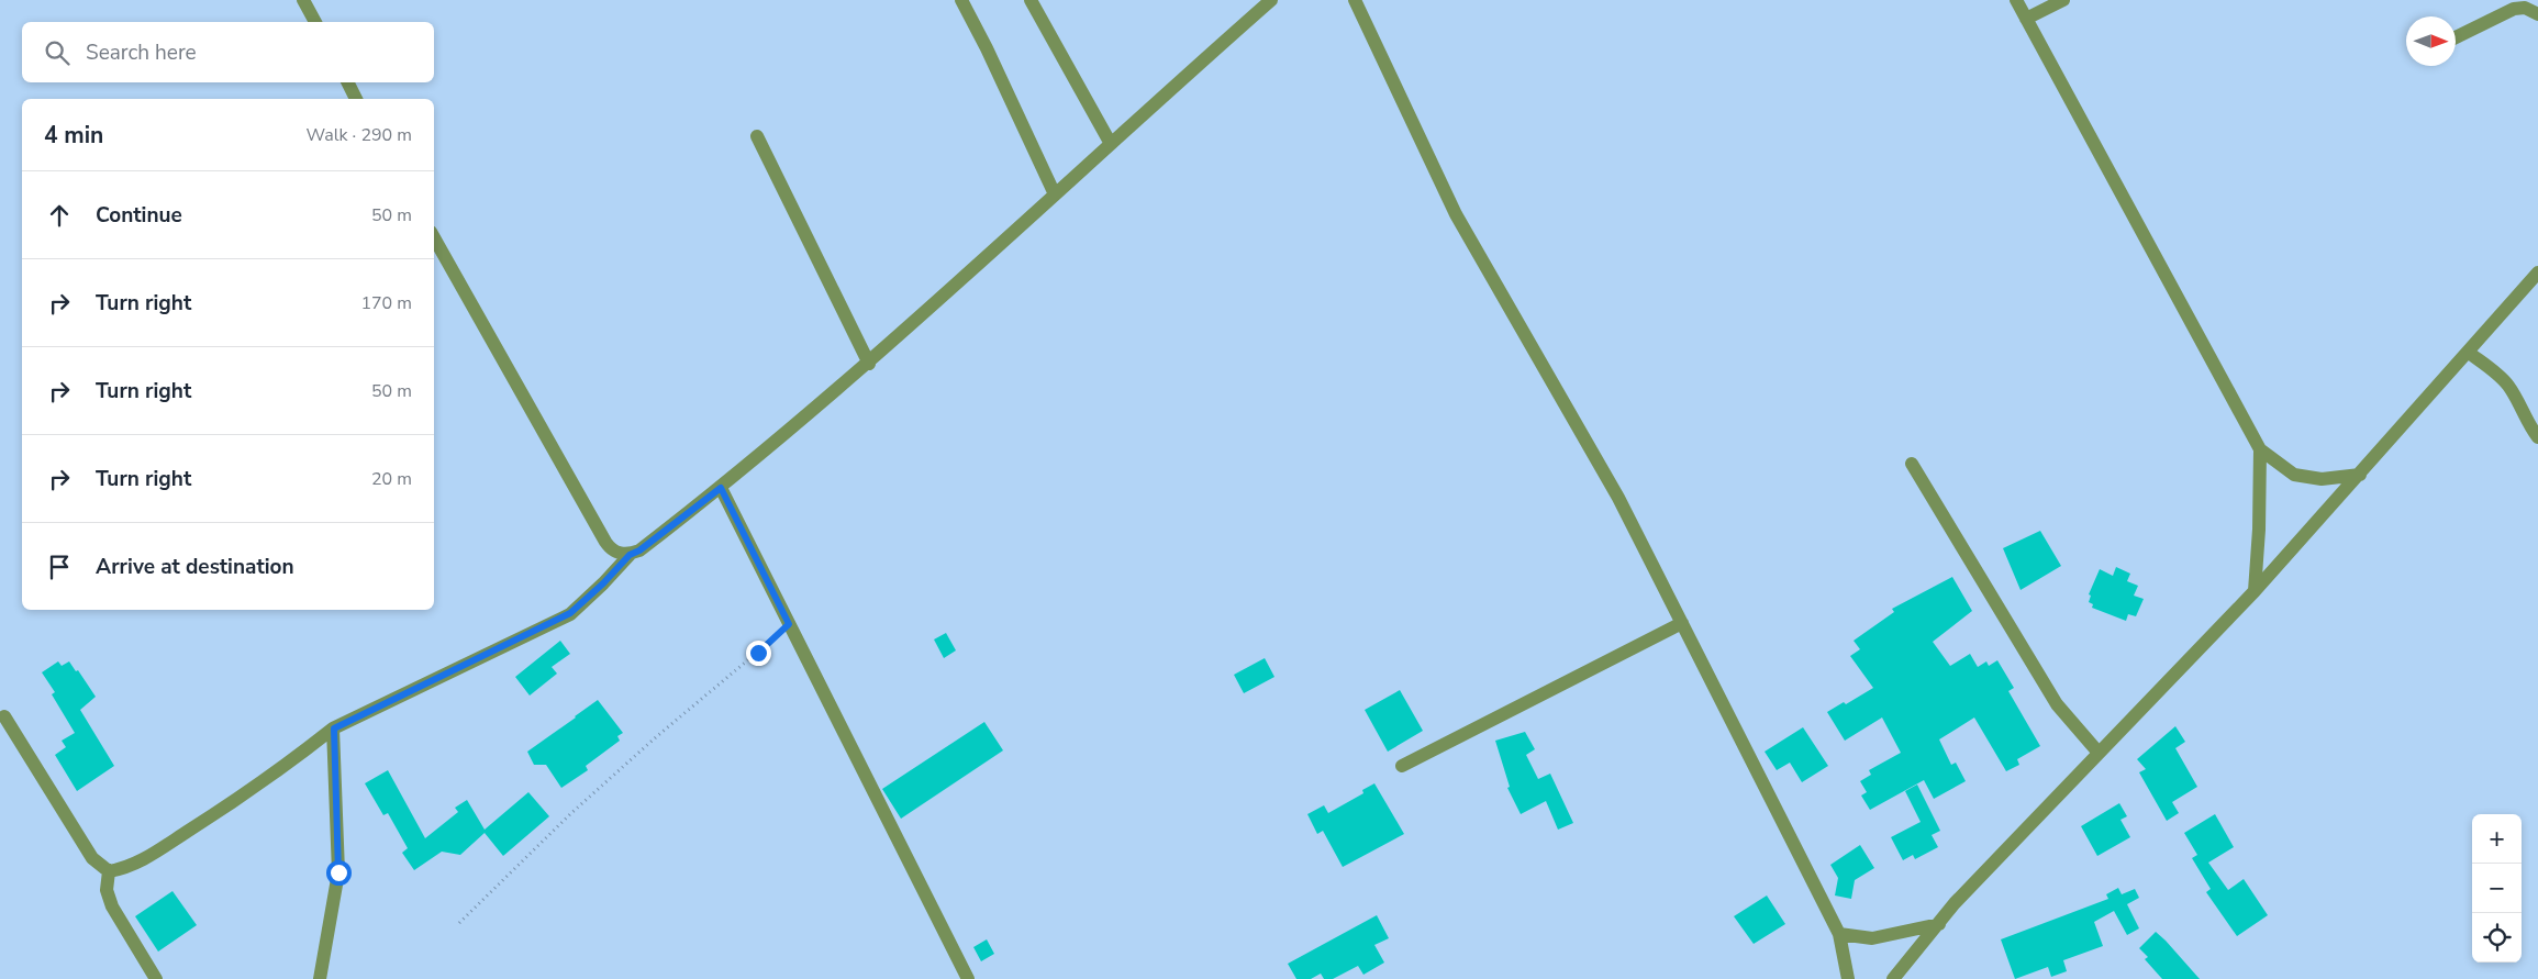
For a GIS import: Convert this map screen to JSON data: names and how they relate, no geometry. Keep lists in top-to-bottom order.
{
  "north": "right",
  "page": {
    "search": "Search here",
    "heading": ["4 min", "Walk · 290 m"],
    "list": [
      ["Continue", "50 m"],
      ["Turn right", "170 m"],
      ["Turn right", "50 m"],
      ["Turn right", "20 m"],
      "Arrive at destination"
    ],
    "map_buttons": ["+", "−"]
  }
}
